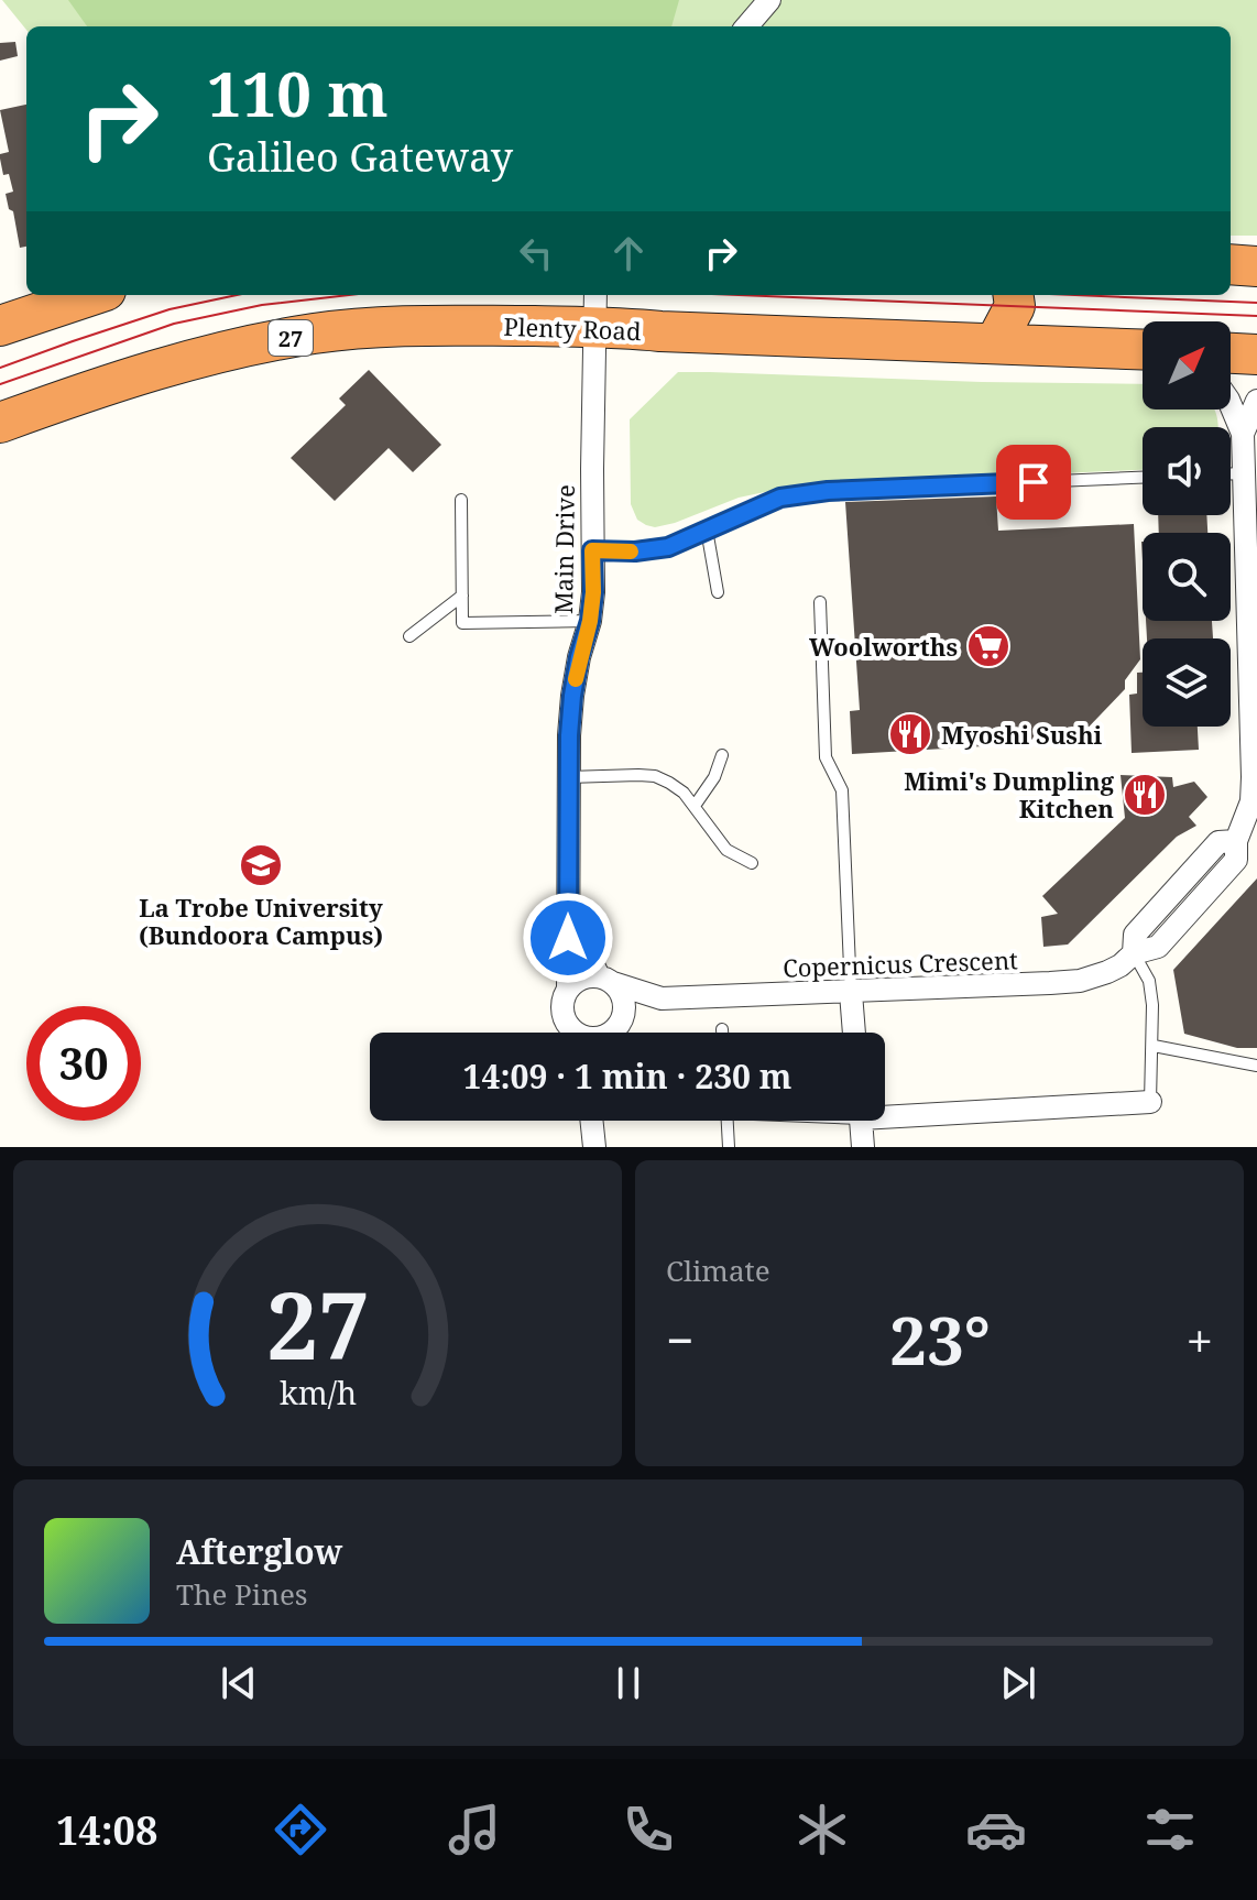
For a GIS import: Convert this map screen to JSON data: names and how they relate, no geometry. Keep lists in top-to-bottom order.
{
  "streets": {
    "highway": ["Plenty Road", "27"],
    "street": ["Main Drive", "Copernicus Crescent"]
  },
  "crossings": [
    ["Plenty Road", "Main Drive"],
    ["Main Drive", "Copernicus Crescent"]
  ],
  "places": {
    "supermarket": ["Woolworths"],
    "restaurant": ["Myoshi Sushi", "Mimi's Dumpling Kitchen"],
    "school or university": ["La Trobe University (Bundoora Campus)"]
  },
  "north": "top right",
  "page": {
    "turn": ["110 m", "Galileo Gateway"],
    "limit": "30",
    "trip": "14:09 · 1 min · 230 m",
    "tile": "Climate",
    "heat": ["−", "23°", "+"],
    "song": ["Afterglow", "The Pines"],
    "tabs": "14:08",
    "gauge": ["27", "km/h"]
  }
}
